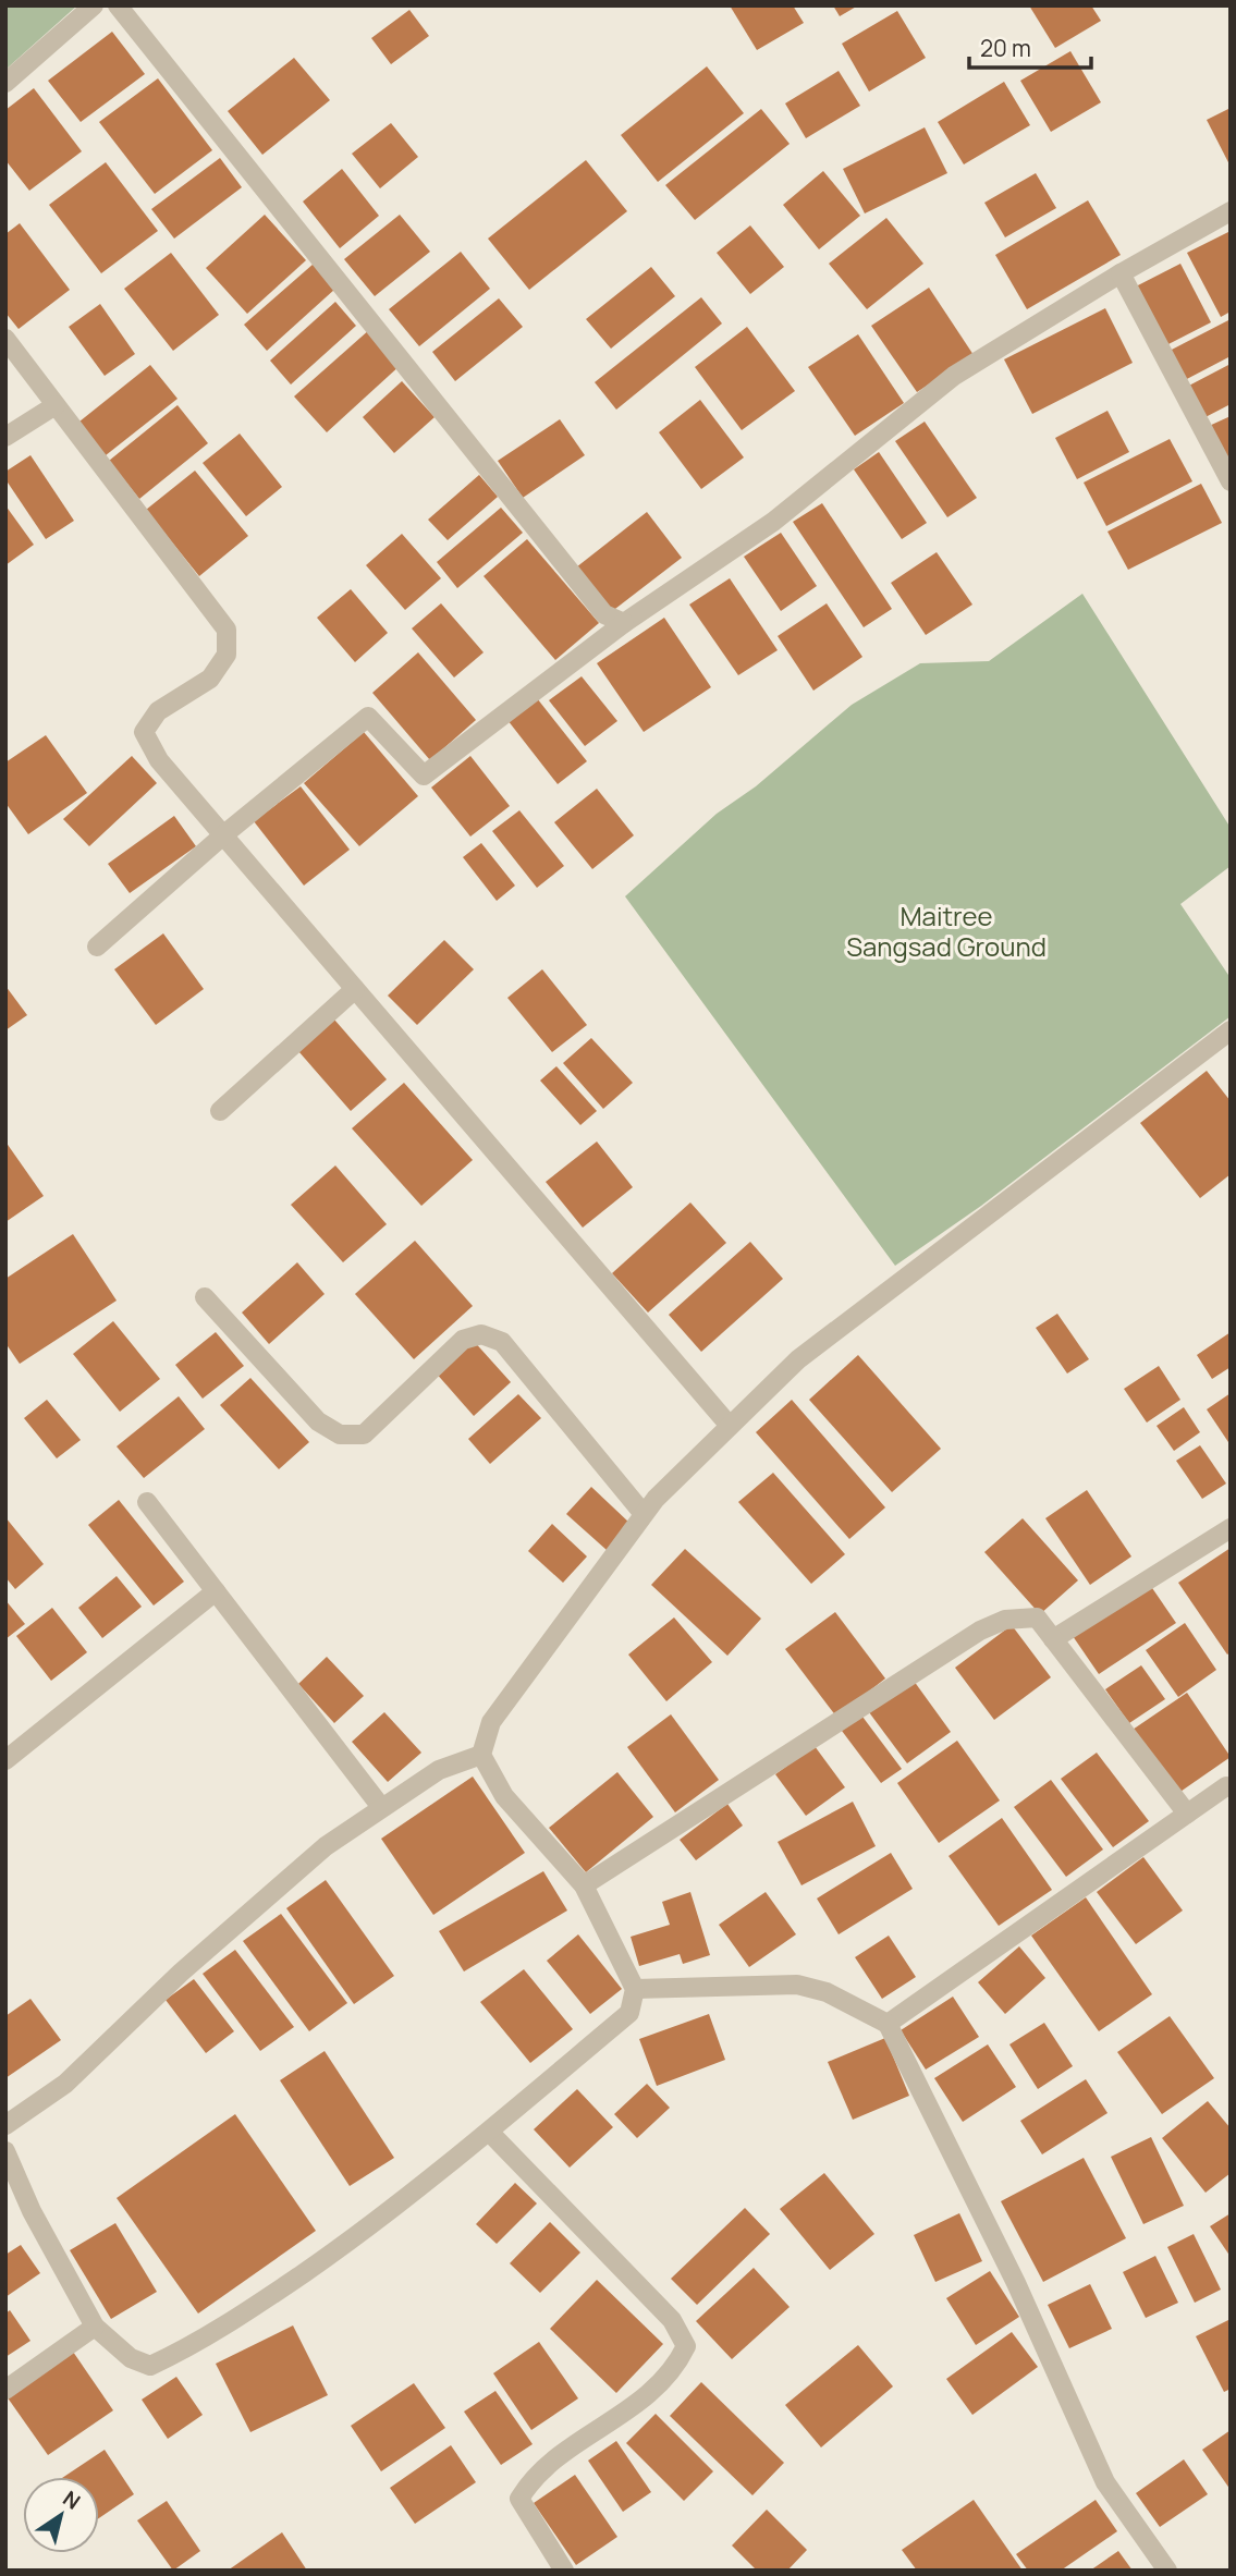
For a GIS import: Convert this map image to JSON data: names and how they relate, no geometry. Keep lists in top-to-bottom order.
{
  "parks": ["Maitree Sangsad Ground"],
  "scale_bar": "20 m",
  "north": "top right"
}
